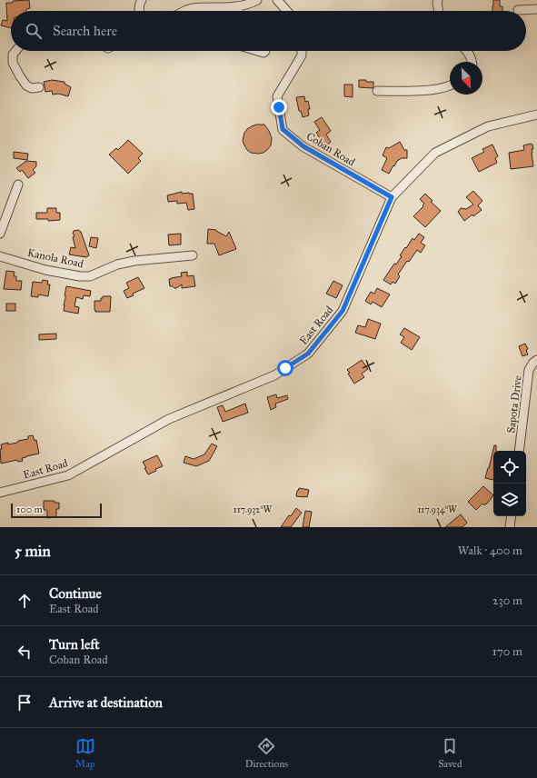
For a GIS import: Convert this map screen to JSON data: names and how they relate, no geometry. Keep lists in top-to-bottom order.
{
  "streets": {
    "street": [
      "Coban Road",
      "Kanola Road",
      "East Road",
      "Sapota Drive"
    ]
  },
  "crossings": [
    ["Coban Road", "East Road"]
  ],
  "scale_bar": "100 m",
  "north": "bottom right",
  "page": {
    "search": "Search here",
    "scale": "100 m",
    "heading": ["5 min", "Walk · 400 m"],
    "list": [
      ["Continue", "East Road", "230 m"],
      ["Turn left", "Coban Road", "170 m"],
      "Arrive at destination"
    ],
    "nav": ["Map", "Directions", "Saved"]
  },
  "coordinates": ["117.932°W", "117.934°W"]
}
